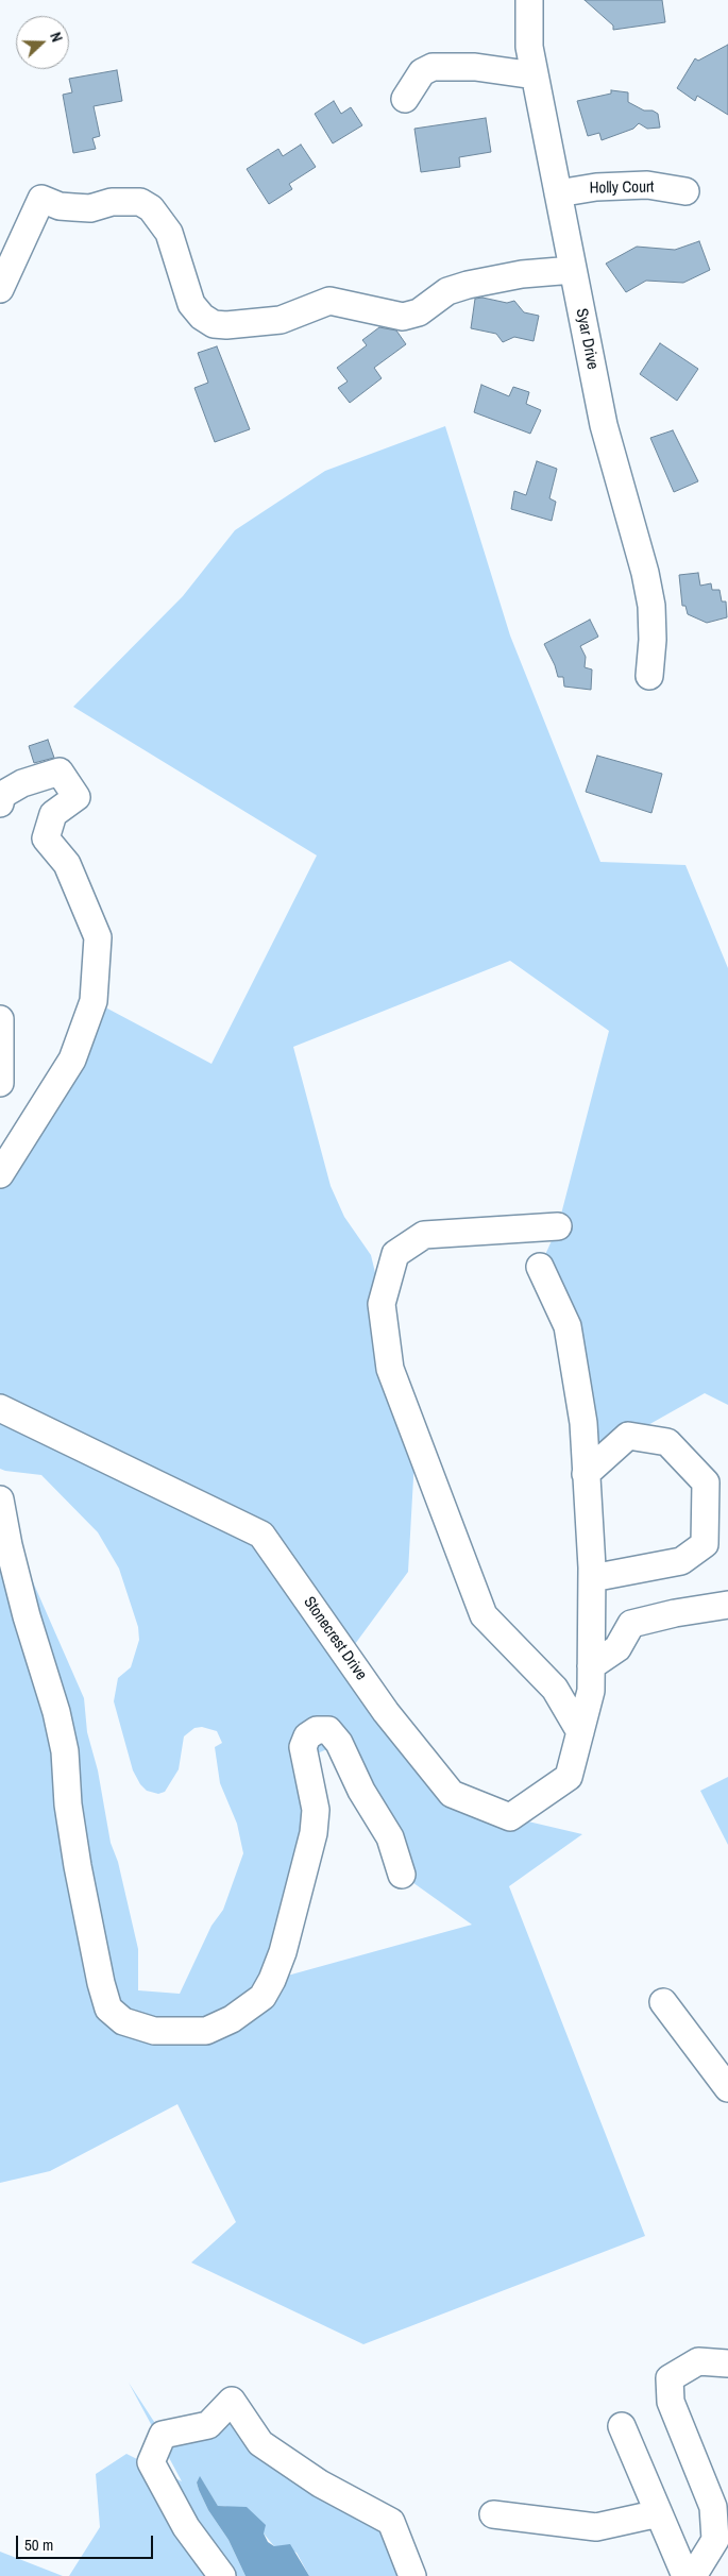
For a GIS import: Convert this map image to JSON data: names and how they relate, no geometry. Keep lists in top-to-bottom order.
{
  "streets": {
    "street": ["Holly Court", "Syar Drive", "Stonecrest Drive"]
  },
  "crossings": [
    ["Holly Court", "Syar Drive"]
  ],
  "scale_bar": "50 m",
  "north": "right"
}
